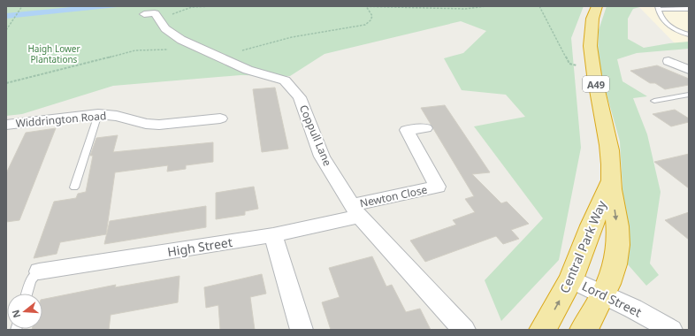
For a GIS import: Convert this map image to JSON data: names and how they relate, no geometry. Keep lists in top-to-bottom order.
{
  "streets": {
    "highway": ["A49", "Central Park Way"],
    "street": [
      "Widdrington Road",
      "Coppull Lane",
      "Newton Close",
      "High Street",
      "Lord Street"
    ]
  },
  "crossings": [
    ["A49", "Central Park Way"],
    ["A49", "Lord Street"],
    ["Coppull Lane", "Newton Close"],
    ["Coppull Lane", "High Street"],
    ["Newton Close", "High Street"],
    ["Central Park Way", "Lord Street"]
  ],
  "parks": ["Haigh Lower Plantations"],
  "north": "left"
}
